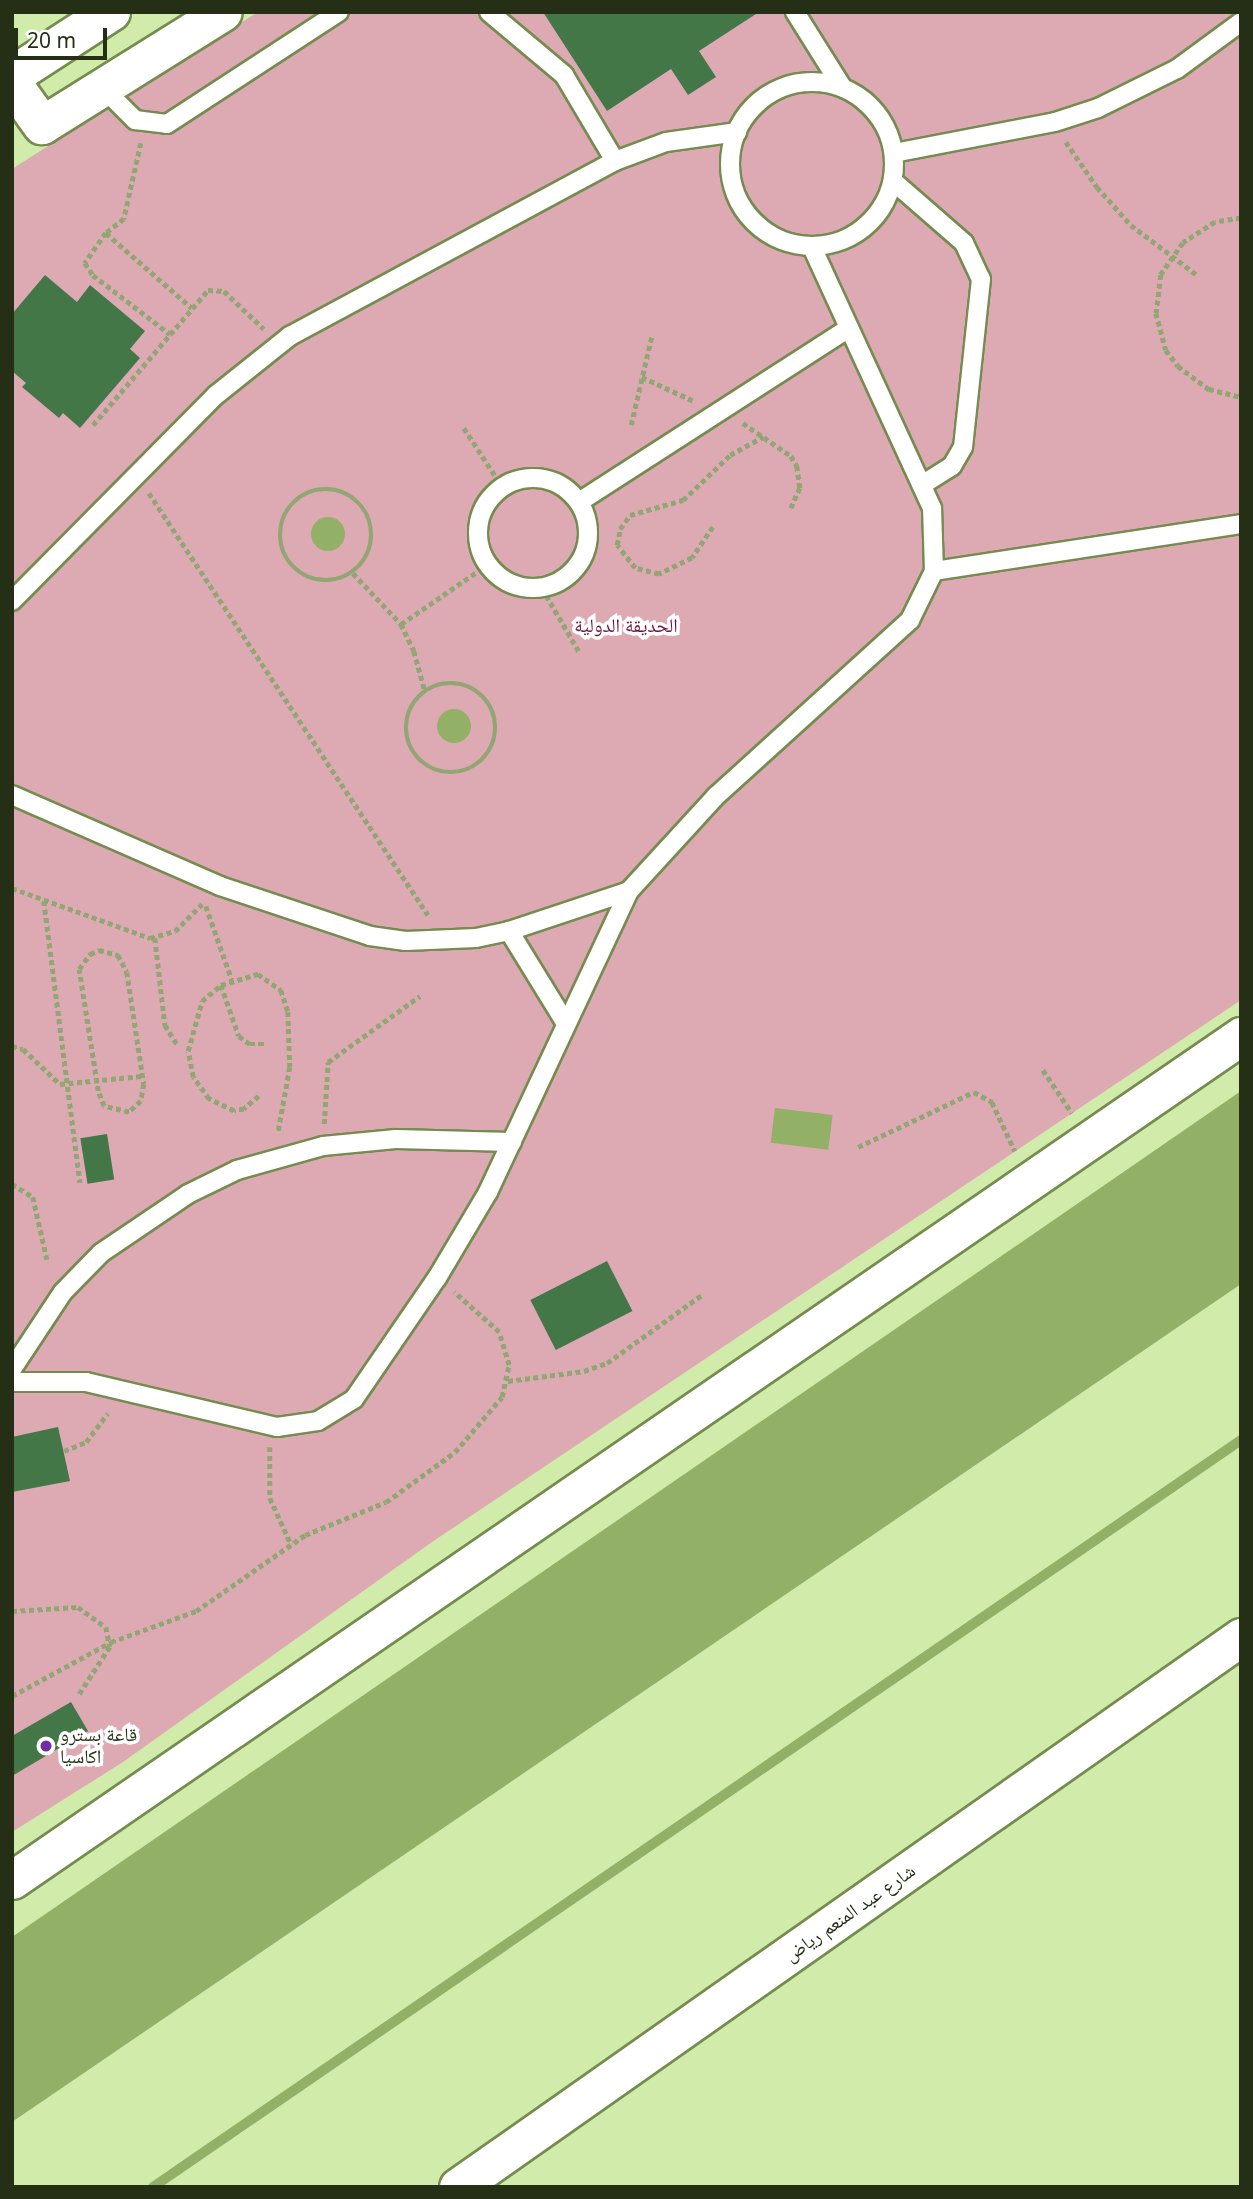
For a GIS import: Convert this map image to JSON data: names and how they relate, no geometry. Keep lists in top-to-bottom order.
{
  "streets": {
    "street": ["شارع عبد المنعم رياض"]
  },
  "parks": ["الحديقة الدولية"],
  "places": ["قاعة بسترو اكاسيا"],
  "scale_bar": "20 m"
}
